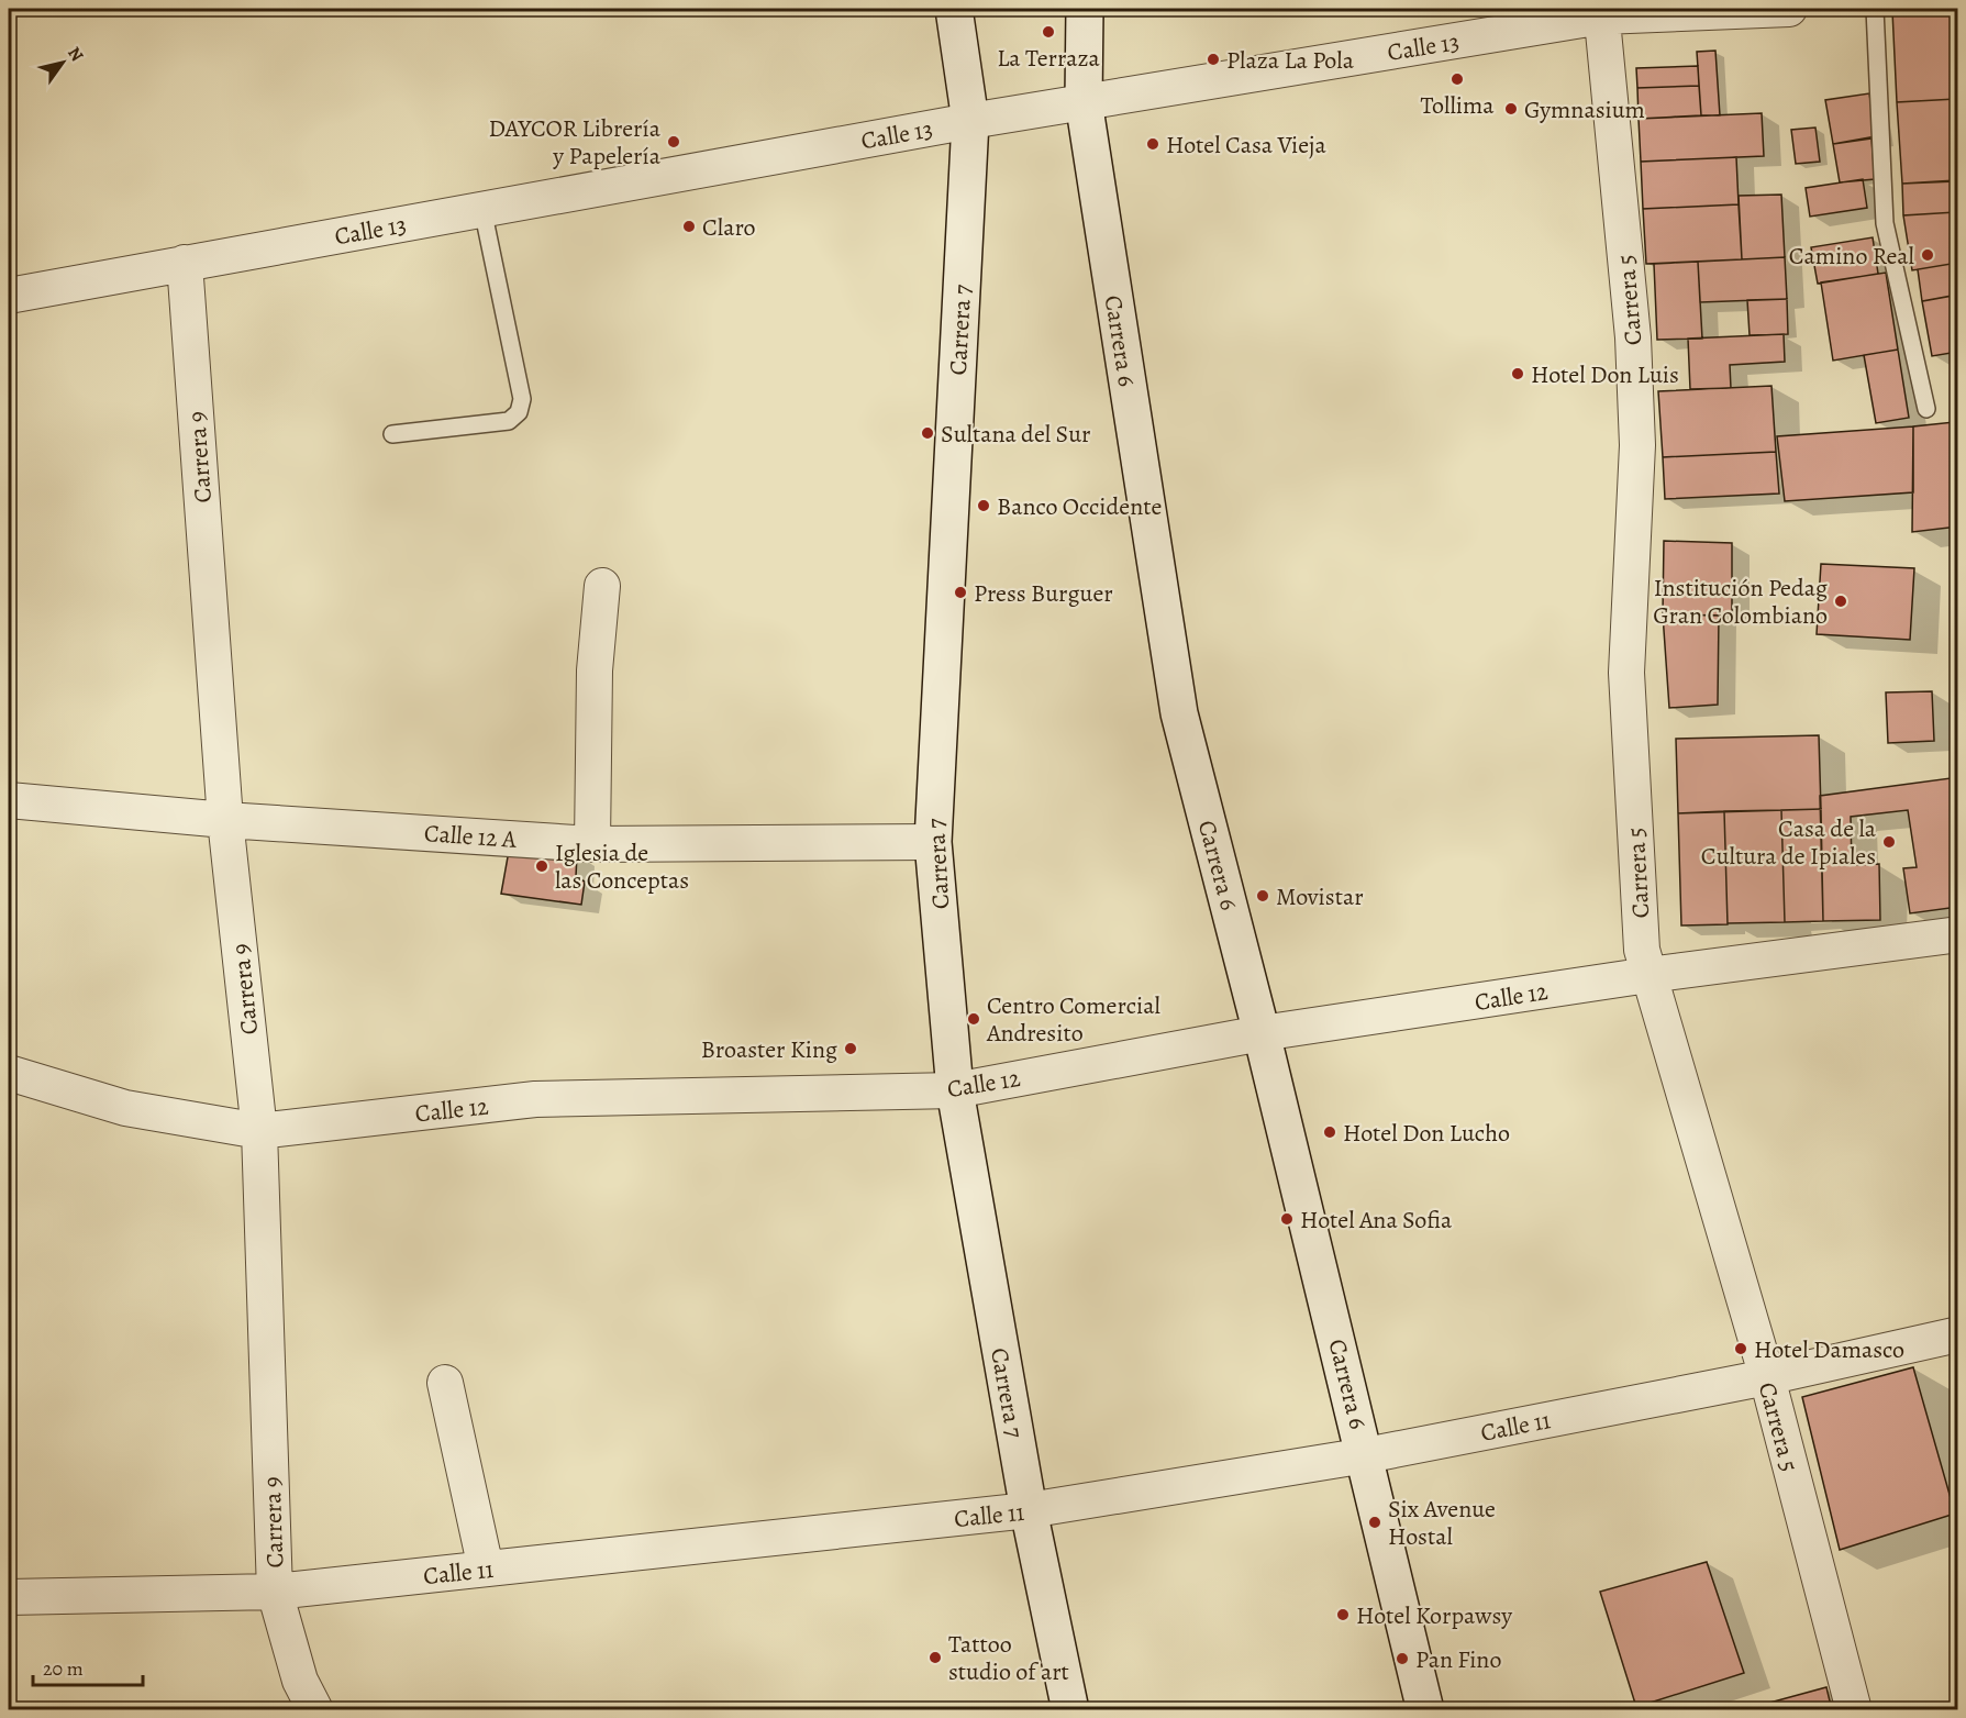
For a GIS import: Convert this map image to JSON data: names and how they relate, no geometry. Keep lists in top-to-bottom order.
{
  "streets": {
    "main road": ["Carrera 7", "Carrera 6"],
    "street": [
      "Calle 13",
      "Carrera 5",
      "Carrera 9",
      "Calle 12 A",
      "Calle 12",
      "Calle 11"
    ]
  },
  "crossings": [
    ["Calle 13", "Carrera 5"],
    ["Calle 13", "Carrera 7"],
    ["Calle 13", "Carrera 6"],
    ["Calle 13", "Carrera 9"],
    ["Carrera 5", "Calle 12"],
    ["Carrera 5", "Calle 11"],
    ["Carrera 7", "Calle 12 A"],
    ["Carrera 7", "Calle 12"],
    ["Carrera 7", "Calle 11"],
    ["Carrera 6", "Calle 12"],
    ["Carrera 6", "Calle 11"],
    ["Carrera 9", "Calle 12 A"],
    ["Carrera 9", "Calle 12"],
    ["Carrera 9", "Calle 11"]
  ],
  "places": [
    "La Terraza",
    "Plaza La Pola",
    "Tollima",
    "Gymnasium",
    "DAYCOR Librería y Papelería",
    "Hotel Casa Vieja",
    "Claro",
    "Camino Real",
    "Hotel Don Luis",
    "Sultana del Sur",
    "Banco Occidente",
    "Press Burguer",
    "Institución Pedag Gran Colombiano",
    "Casa de la Cultura de Ipiales",
    "Iglesia de las Conceptas",
    "Movistar",
    "Centro Comercial Andresito",
    "Broaster King",
    "Hotel Don Lucho",
    "Hotel Ana Sofia",
    "Hotel Damasco",
    "Six Avenue Hostal",
    "Hotel Korpawsy",
    "Tattoo studio of art",
    "Pan Fino"
  ],
  "scale_bar": "20 m",
  "north": "top right"
}
